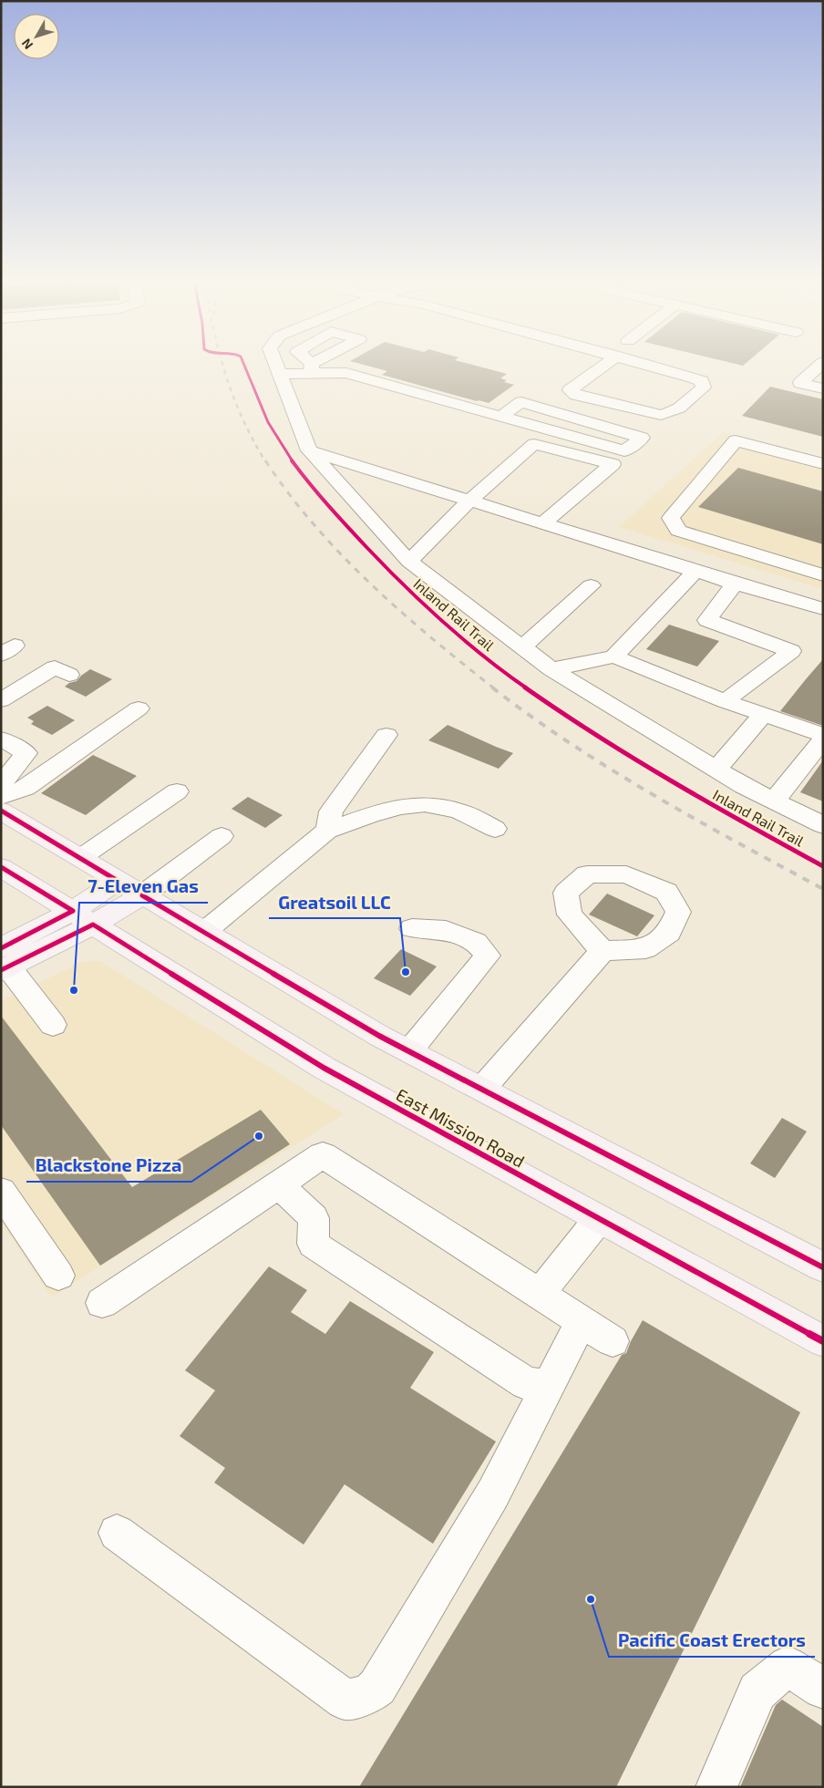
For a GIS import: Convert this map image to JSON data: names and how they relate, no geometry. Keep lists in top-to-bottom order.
{
  "streets": {
    "main road": ["East Mission Road"],
    "cycle path": ["Inland Rail Trail"]
  },
  "places": [
    "Greatsoil LLC",
    "7-Eleven Gas",
    "Blackstone Pizza",
    "Pacific Coast Erectors"
  ],
  "north": "bottom left"
}
